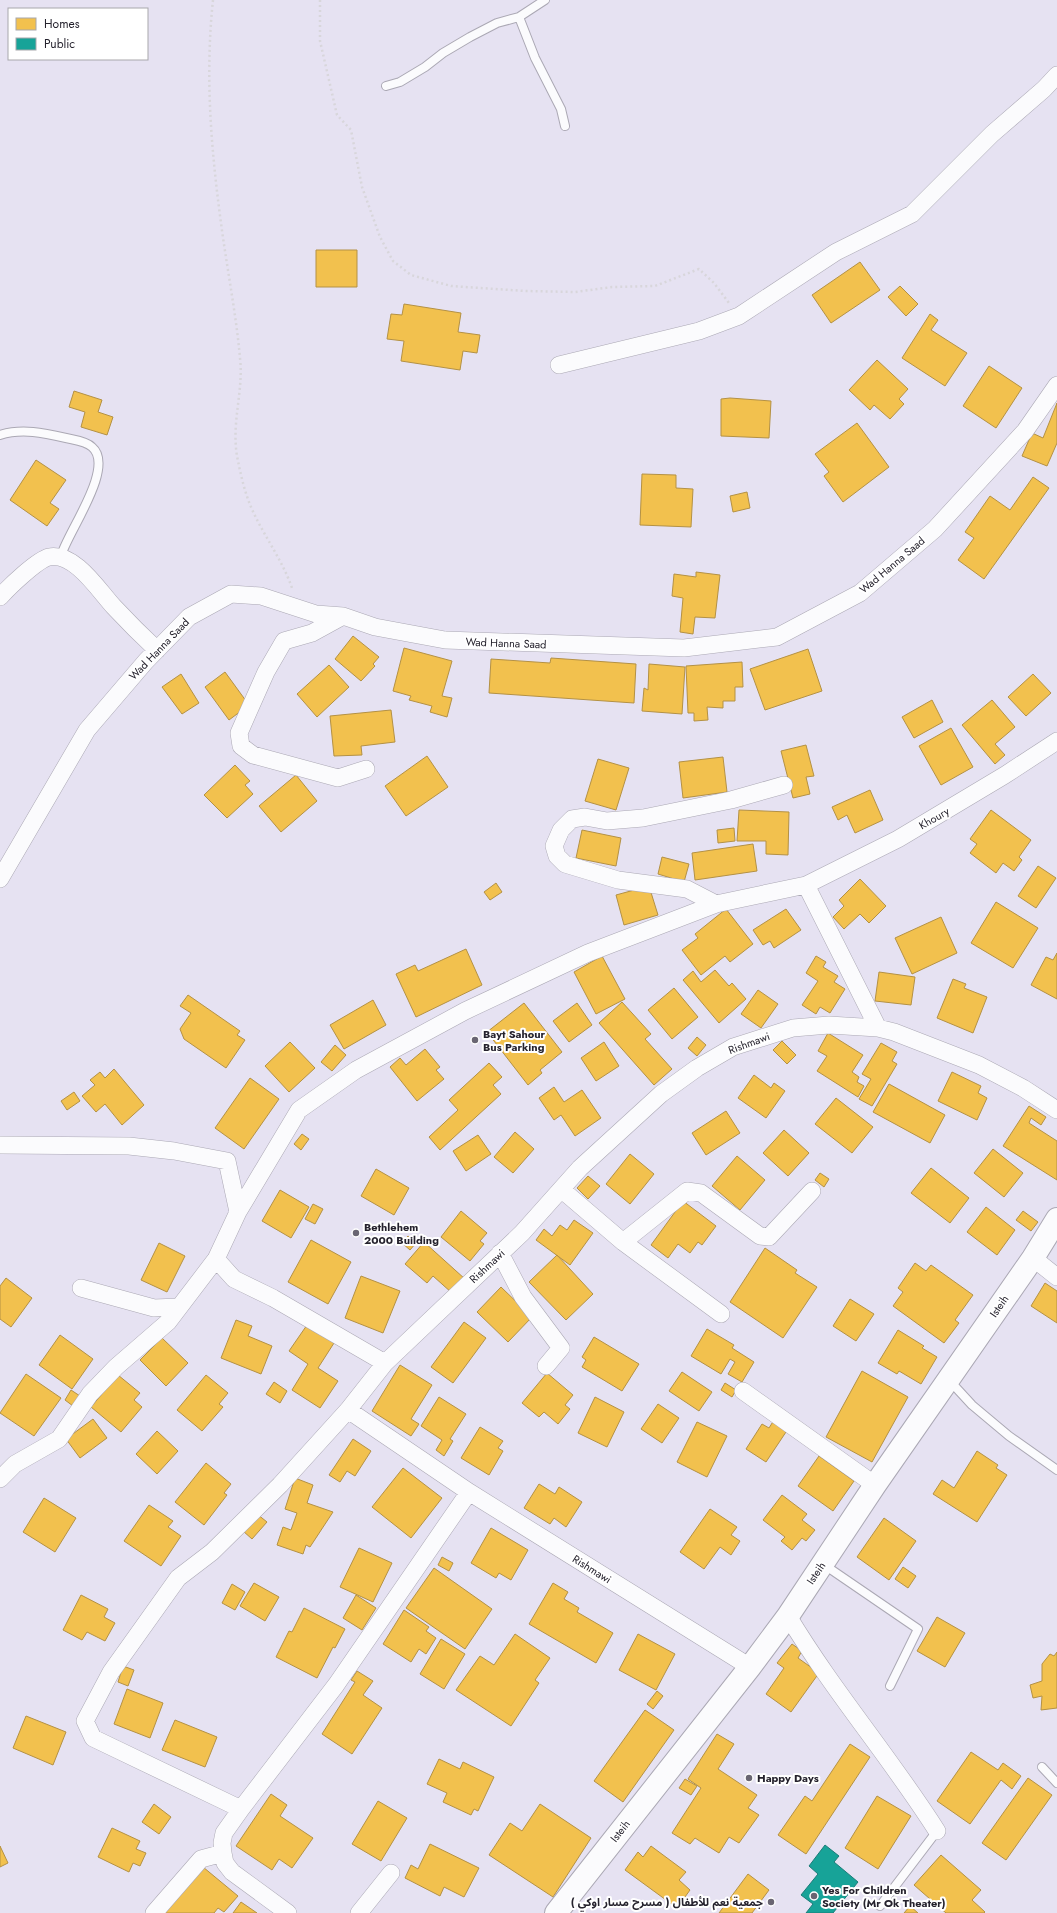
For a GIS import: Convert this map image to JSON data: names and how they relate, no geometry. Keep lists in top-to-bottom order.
{
  "streets": {
    "street": [
      "Wad Hanna Saad",
      "Khoury",
      "Rishmawi",
      "Isteih"
    ]
  },
  "crossings": [
    ["Rishmawi", "Isteih"]
  ],
  "places": [
    "Bayt Sahour Bus Parking",
    "Bethlehem 2000 Building",
    "Happy Days",
    "Yes For Children Society (Mr Ok Theater)",
    "جمعية نعم للأطفال ( مسرح مسار اوكي )"
  ],
  "legend": ["Homes", "Public"]
}
